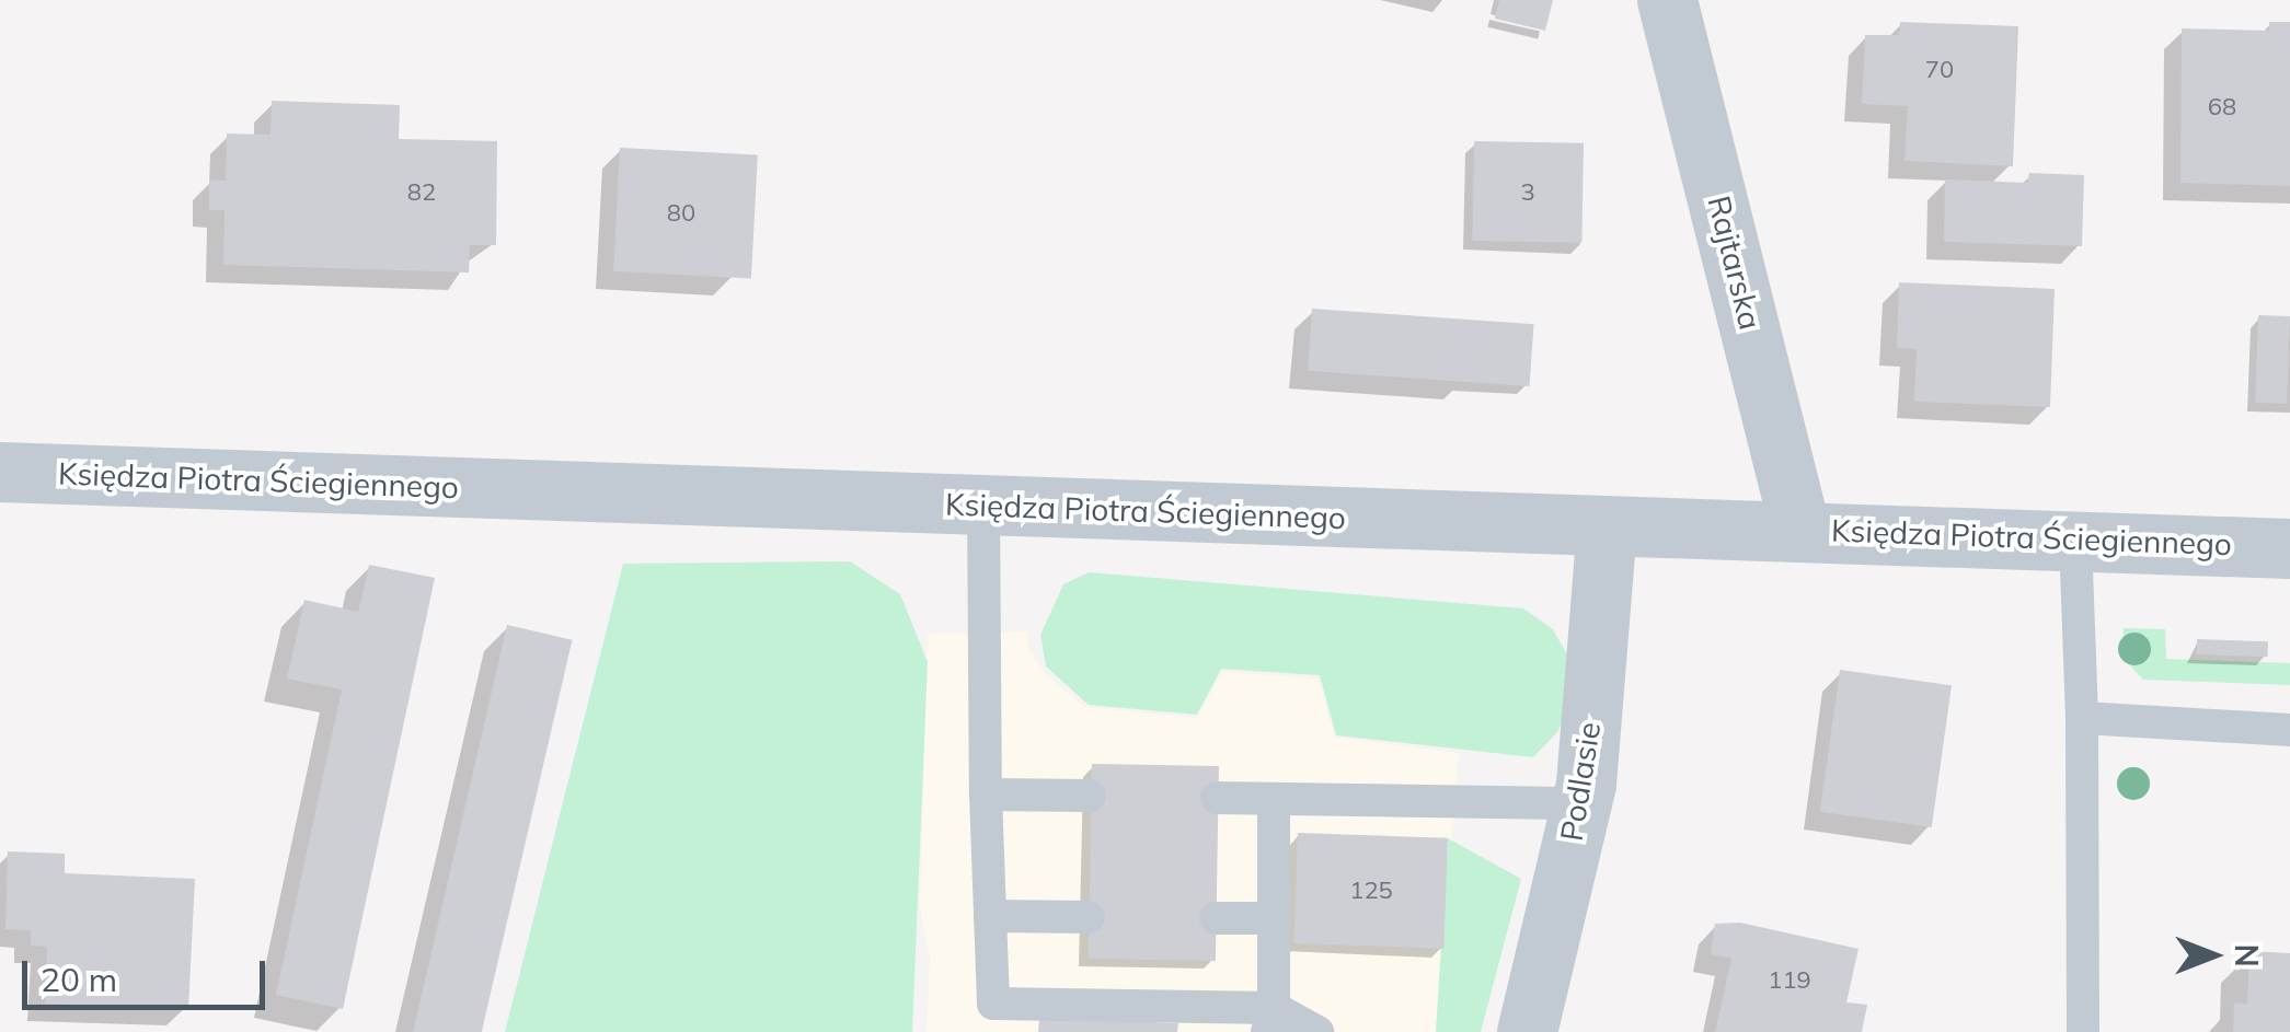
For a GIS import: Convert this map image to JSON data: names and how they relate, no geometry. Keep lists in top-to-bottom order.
{
  "streets": {
    "street": ["Rajtarska", "Księdza Piotra Ściegiennego", "Podlasie"]
  },
  "crossings": [
    ["Rajtarska", "Księdza Piotra Ściegiennego"],
    ["Księdza Piotra Ściegiennego", "Podlasie"]
  ],
  "house_numbers": [
    "70",
    "68",
    "82",
    "3",
    "80",
    "125",
    "119"
  ],
  "scale_bar": "20 m",
  "north": "right"
}
